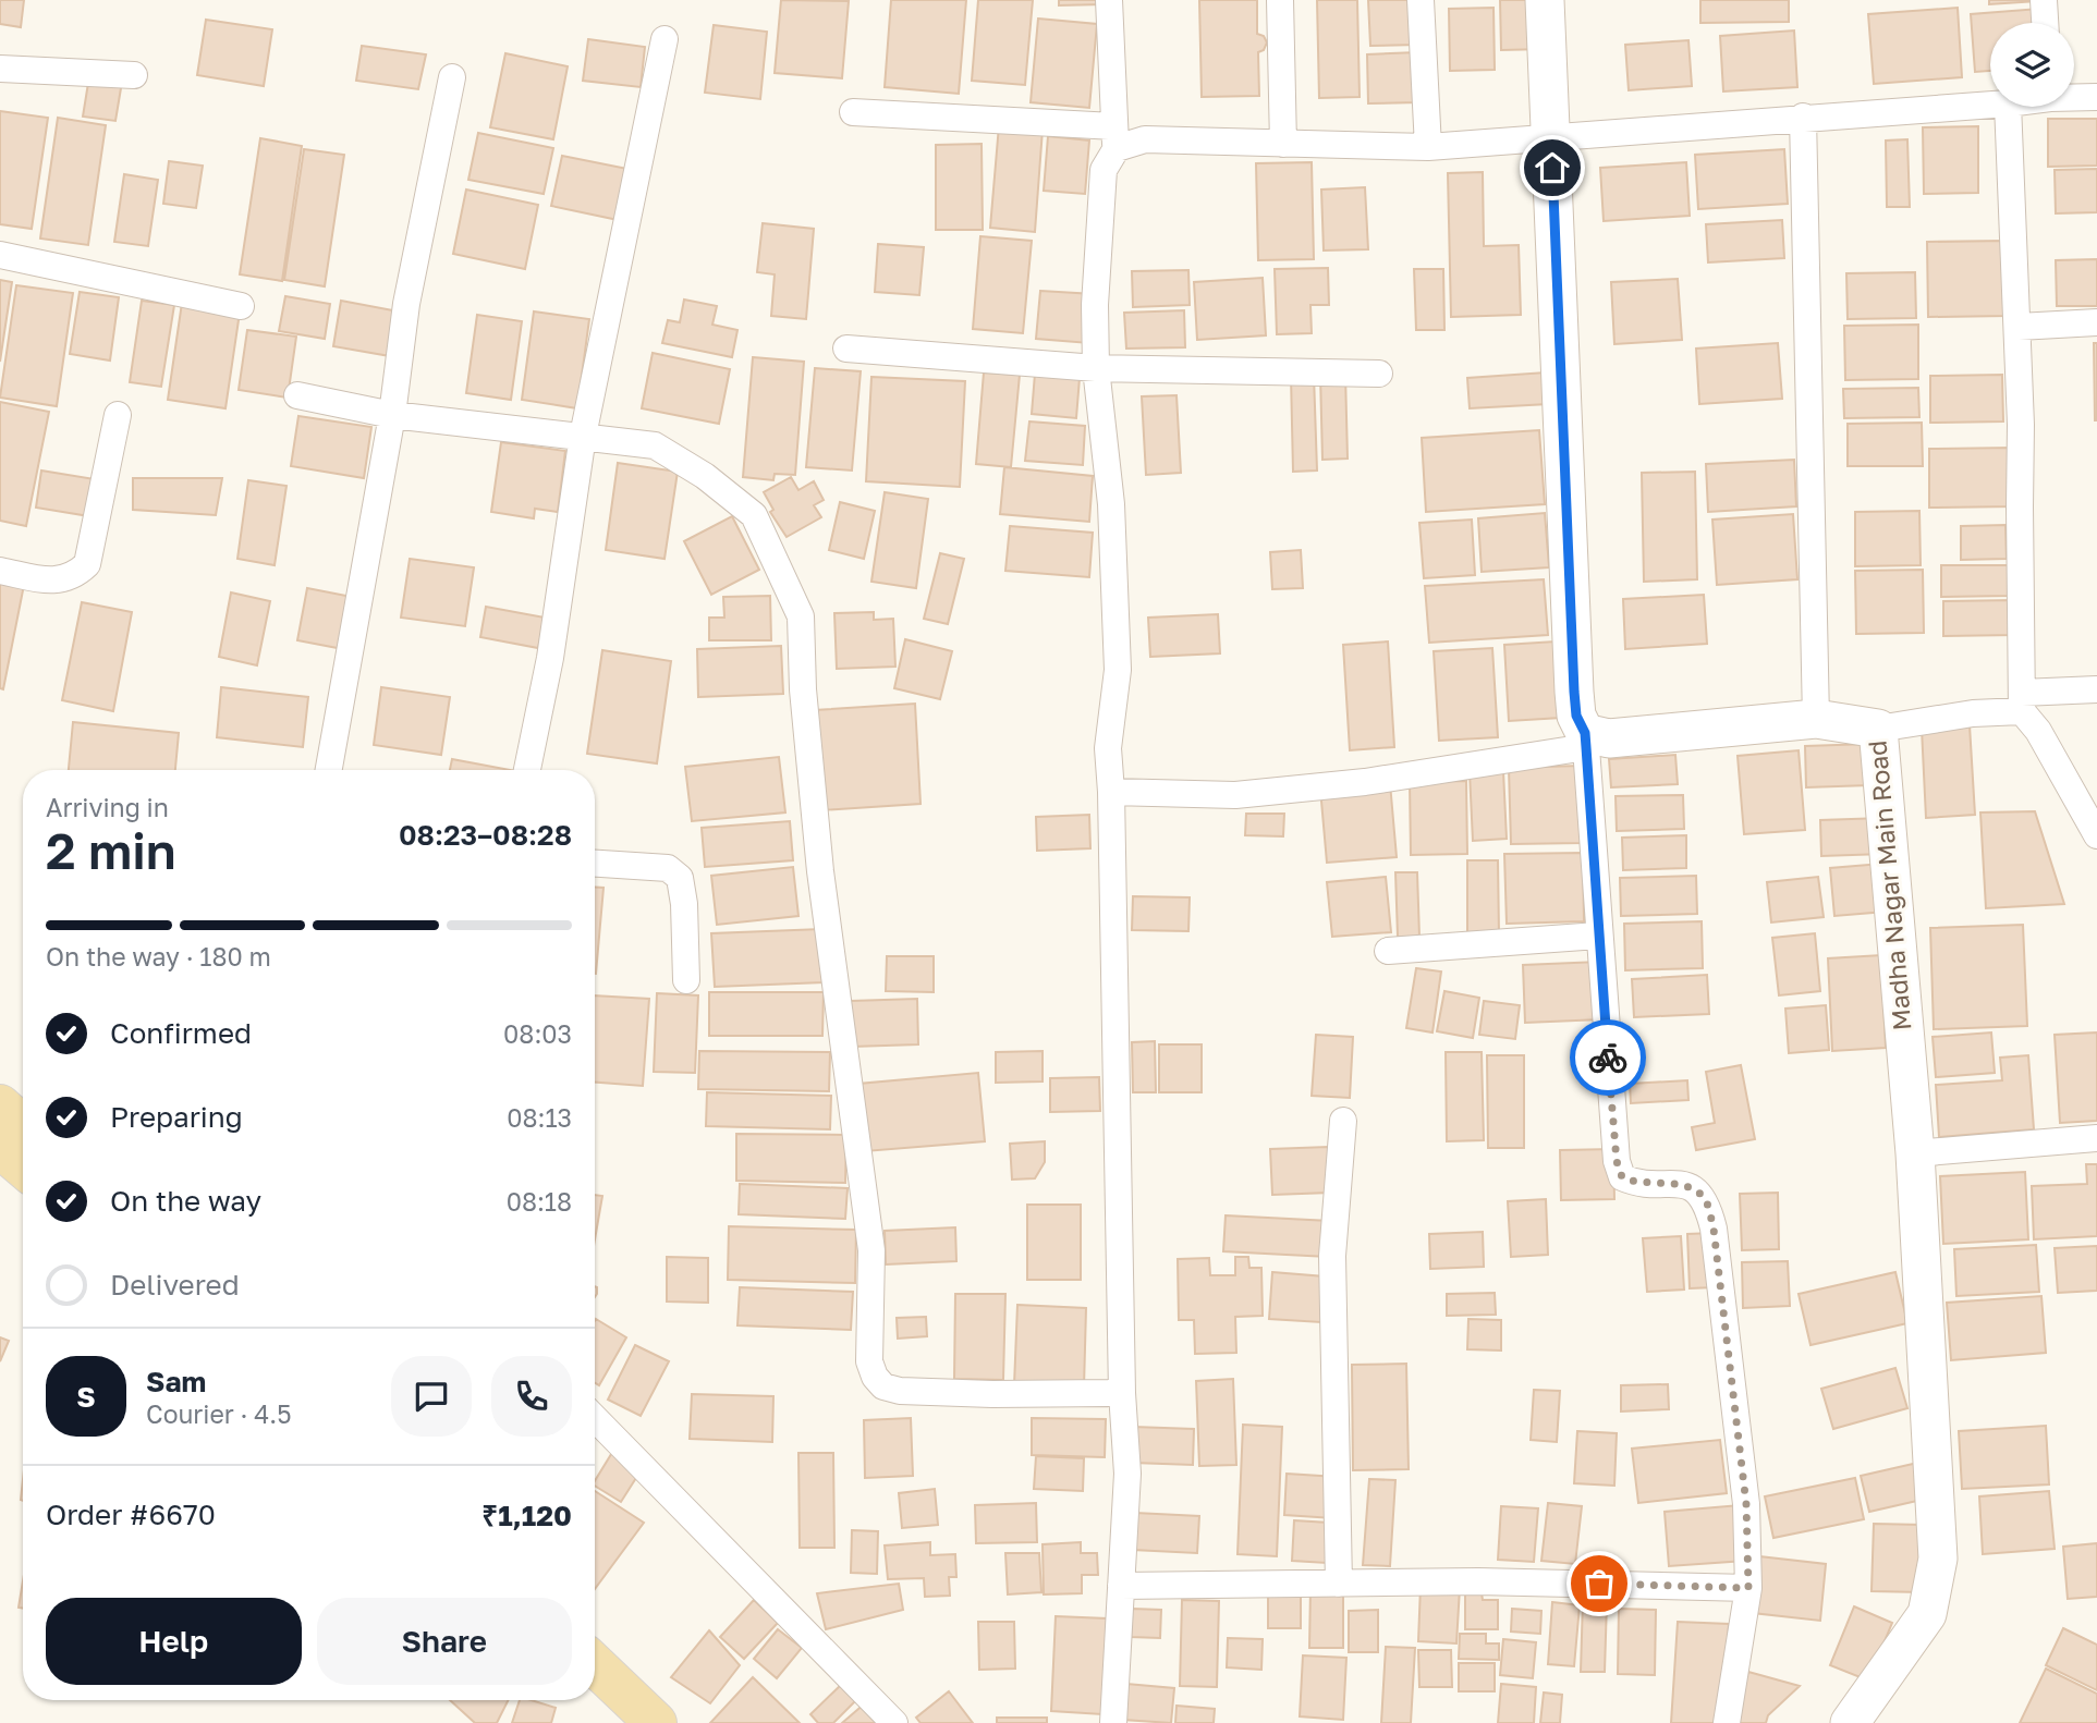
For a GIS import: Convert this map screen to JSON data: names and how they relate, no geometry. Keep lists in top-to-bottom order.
{
  "streets": {
    "street": ["Madha Nagar Main Road"]
  },
  "page": {
    "heading": ["2 min", "Arriving in", "08:23–08:28"],
    "panel": [
      "Sam",
      "Courier · 4.5",
      "Order #6670",
      "₹1,120"
    ],
    "bar": "On the way · 180 m",
    "list": [
      ["Confirmed", "08:03"],
      ["Preparing", "08:13"],
      ["On the way", "08:18"],
      "Delivered"
    ],
    "round": "S",
    "buttons": ["Help", "Share"]
  }
}
